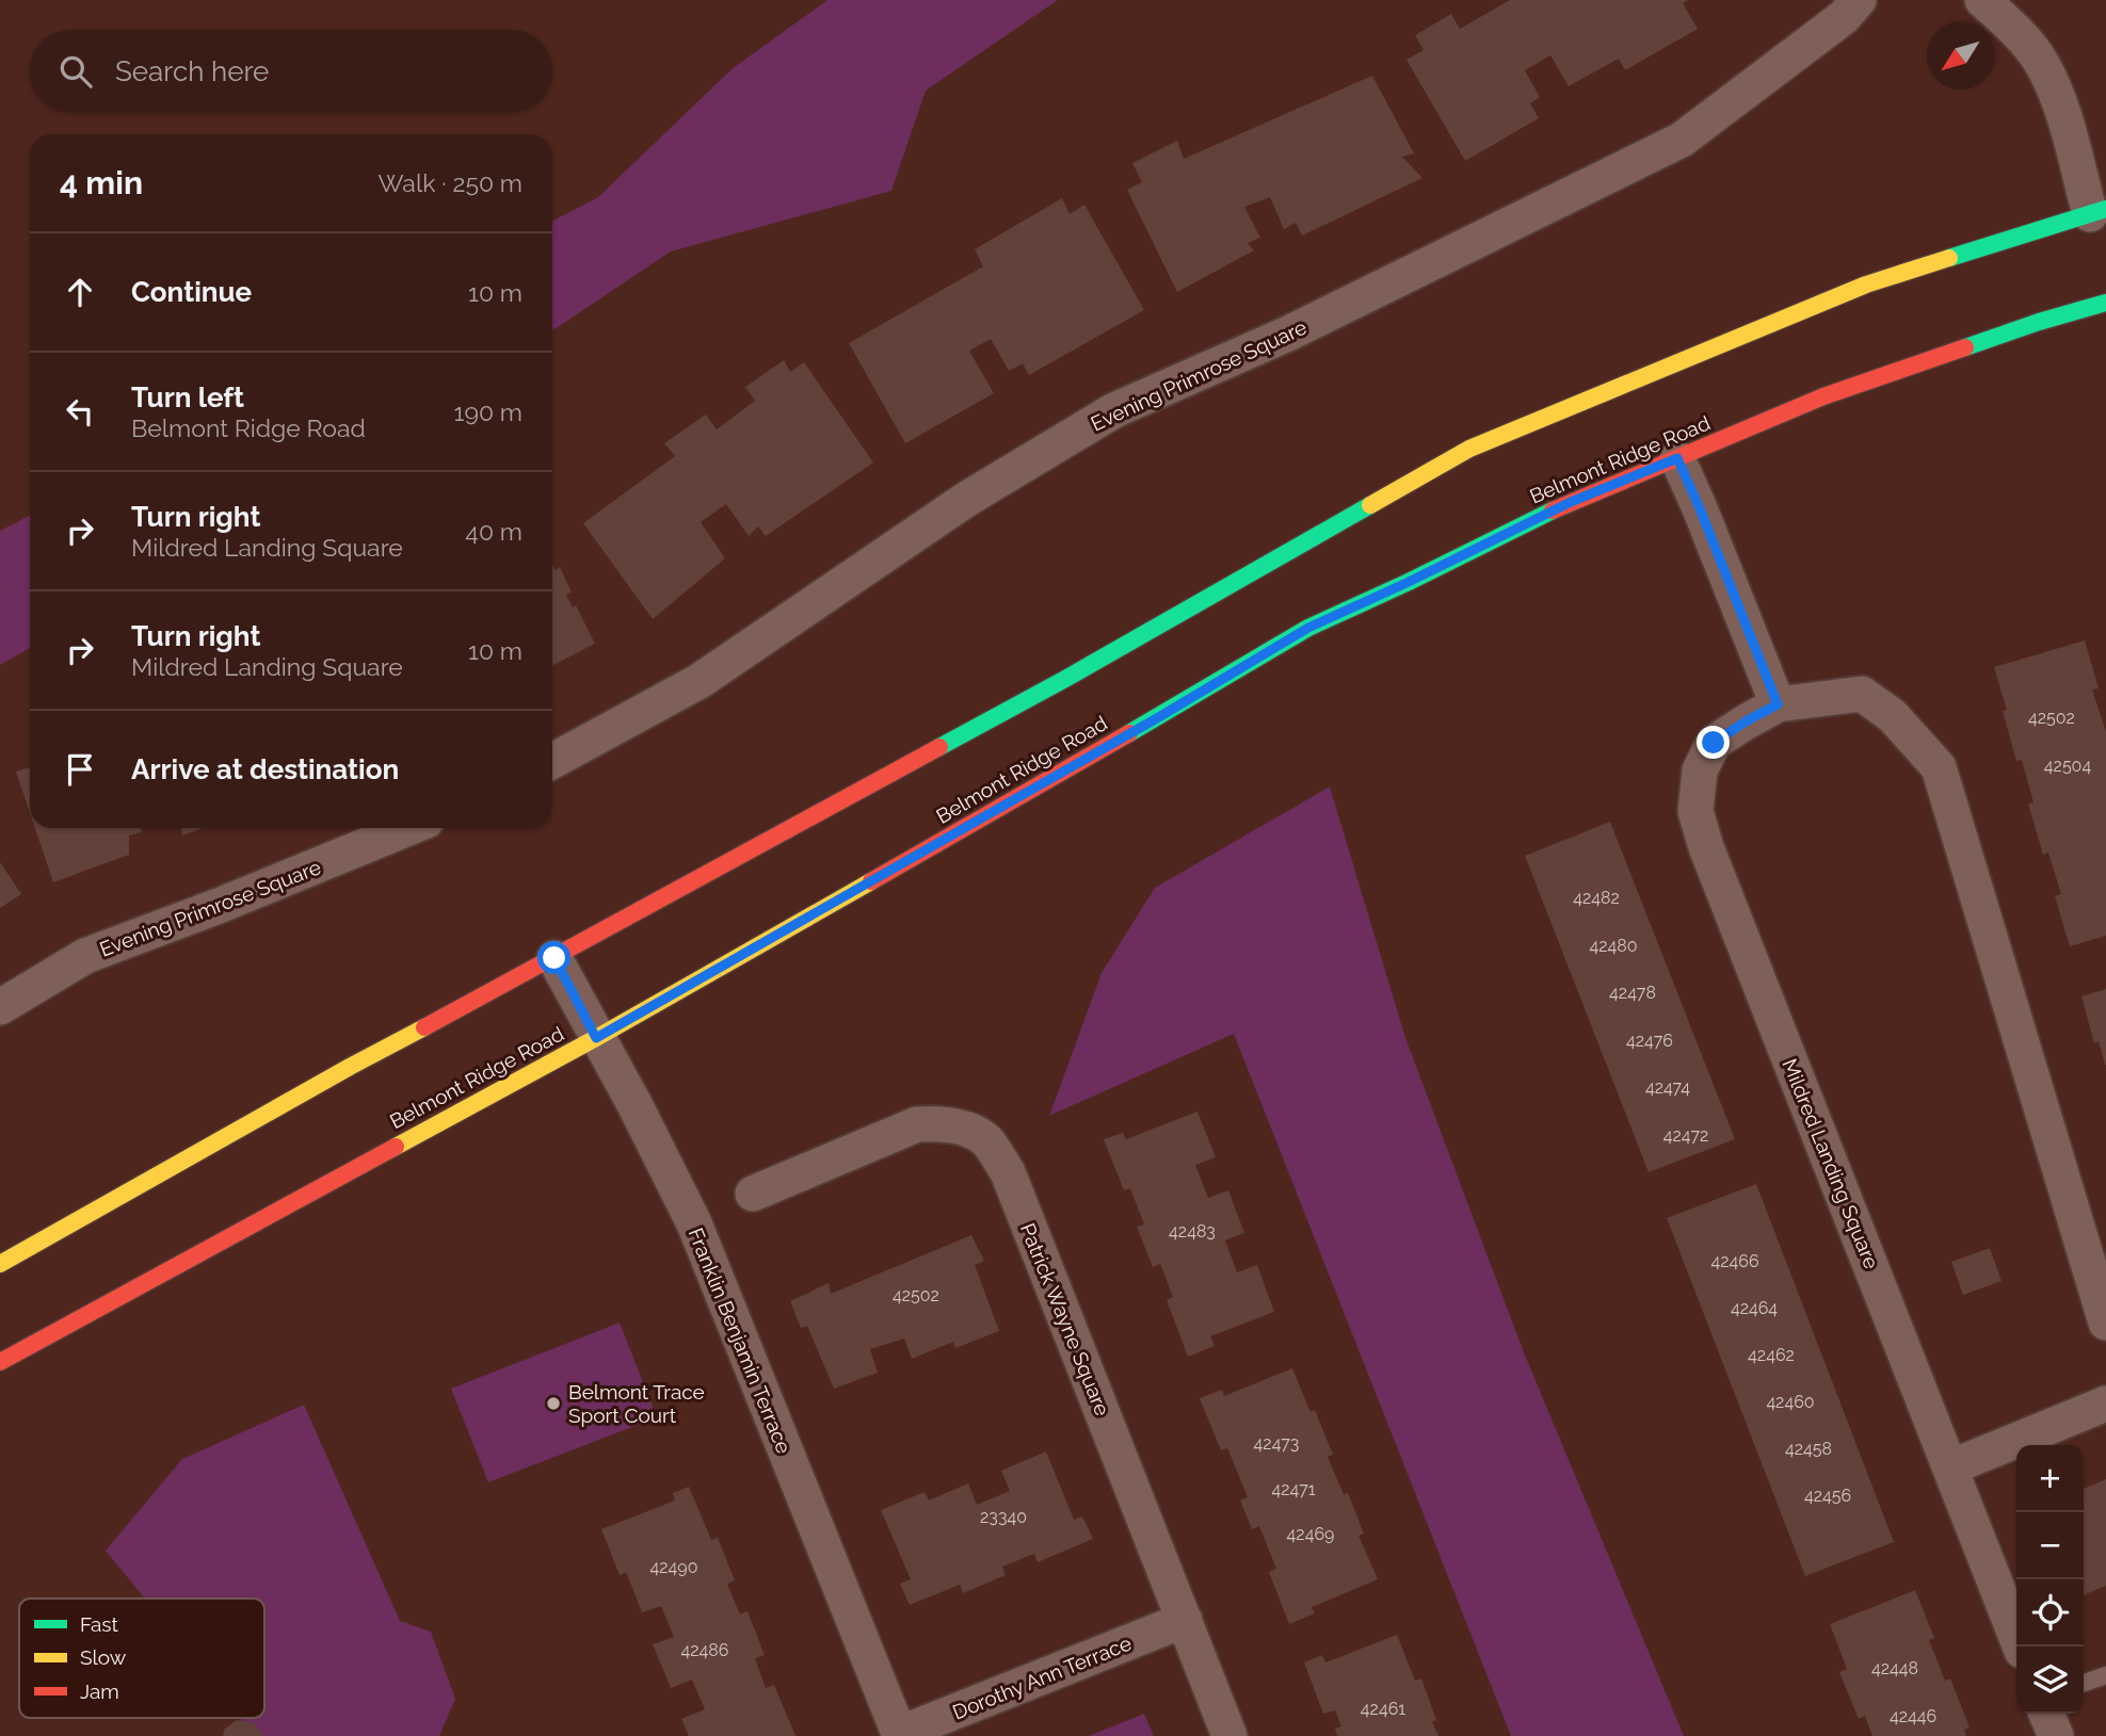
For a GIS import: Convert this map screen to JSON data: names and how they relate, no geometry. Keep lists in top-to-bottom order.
{
  "streets": {
    "main road": ["Belmont Ridge Road"],
    "street": [
      "Evening Primrose Square",
      "Mildred Landing Square",
      "Patrick Wayne Square",
      "Franklin Benjamin Terrace",
      "Dorothy Ann Terrace"
    ]
  },
  "crossings": [
    ["Belmont Ridge Road", "Franklin Benjamin Terrace"],
    ["Patrick Wayne Square", "Dorothy Ann Terrace"],
    ["Franklin Benjamin Terrace", "Dorothy Ann Terrace"]
  ],
  "places": ["Belmont Trace Sport Court"],
  "house_numbers": [
    "42502",
    "42504",
    "42482",
    "42480",
    "42478",
    "42476",
    "42474",
    "42472",
    "42483",
    "42466",
    "42502",
    "42464",
    "42462",
    "42460",
    "42473",
    "42458",
    "42471",
    "42456",
    "23340",
    "42469",
    "42490",
    "42486",
    "42448",
    "42461",
    "42446"
  ],
  "legend": ["Fast", "Slow", "Jam"],
  "north": "bottom left",
  "page": {
    "search": "Search here",
    "heading": ["4 min", "Walk · 250 m"],
    "list": [
      ["Continue", "10 m"],
      ["Turn left", "Belmont Ridge Road", "190 m"],
      ["Turn right", "Mildred Landing Square", "40 m"],
      ["Turn right", "Mildred Landing Square", "10 m"],
      "Arrive at destination"
    ],
    "map_buttons": ["+", "−"]
  }
}
